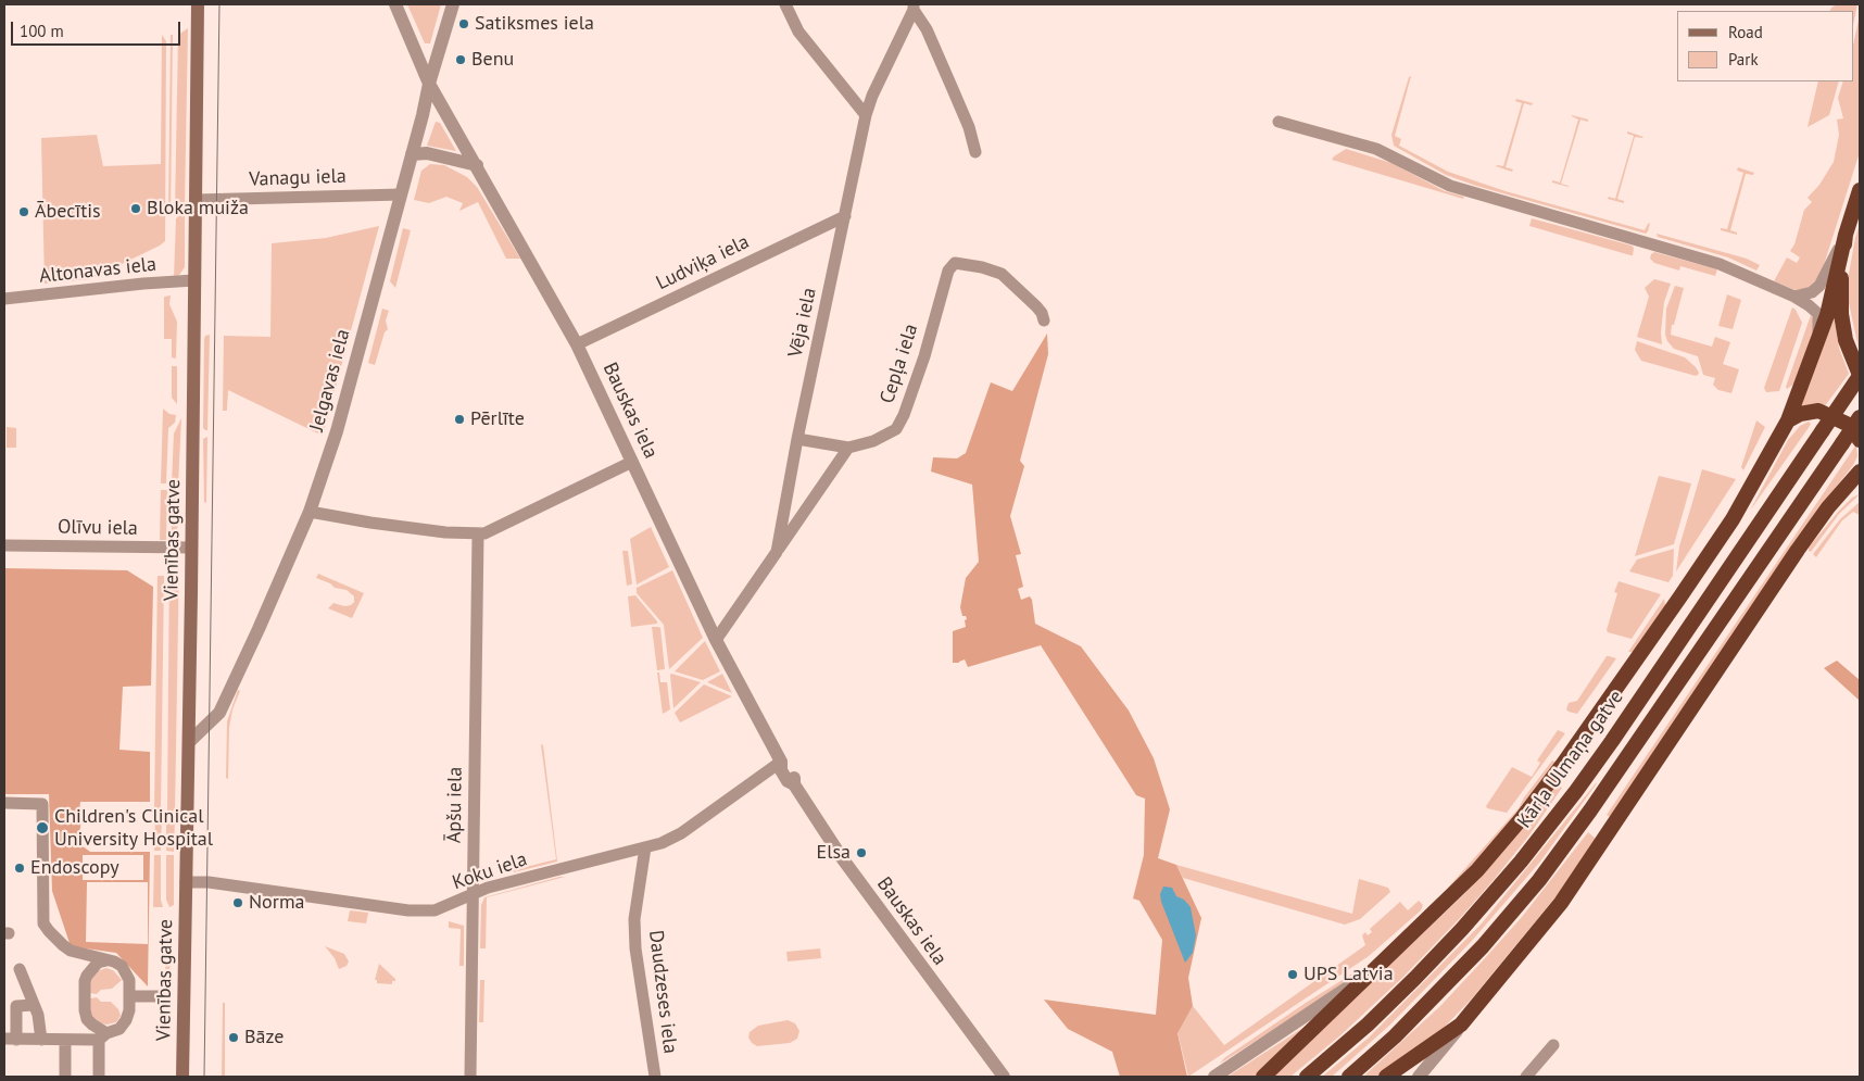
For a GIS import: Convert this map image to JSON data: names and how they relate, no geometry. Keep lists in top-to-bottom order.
{
  "streets": {
    "highway": ["Kārļa Ulmaņa gatve"],
    "main road": ["Vienības gatve"],
    "street": [
      "Vanagu iela",
      "Ludviķa iela",
      "Altonavas iela",
      "Vēja iela",
      "Cepļa iela",
      "Jelgavas iela",
      "Bauskas iela",
      "Olīvu iela",
      "Āpšu iela",
      "Koku iela",
      "Daudzeses iela"
    ]
  },
  "crossings": [
    ["Vanagu iela", "Jelgavas iela"],
    ["Vanagu iela", "Vienības gatve"],
    ["Ludviķa iela", "Vēja iela"],
    ["Ludviķa iela", "Bauskas iela"],
    ["Altonavas iela", "Vienības gatve"],
    ["Vēja iela", "Cepļa iela"],
    ["Vēja iela", "Bauskas iela"],
    ["Jelgavas iela", "Bauskas iela"],
    ["Jelgavas iela", "Vienības gatve"],
    ["Bauskas iela", "Koku iela"],
    ["Olīvu iela", "Vienības gatve"],
    ["Vienības gatve", "Koku iela"],
    ["Āpšu iela", "Koku iela"],
    ["Koku iela", "Daudzeses iela"]
  ],
  "places": [
    "Satiksmes iela",
    "Benu",
    "Bloka muiža",
    "Ābecītis",
    "Pērlīte",
    "Children's Clinical University Hospital",
    "Elsa",
    "Endoscopy",
    "Norma",
    "UPS Latvia",
    "Bāze"
  ],
  "legend": ["Road", "Park"],
  "scale_bar": "100 m"
}
